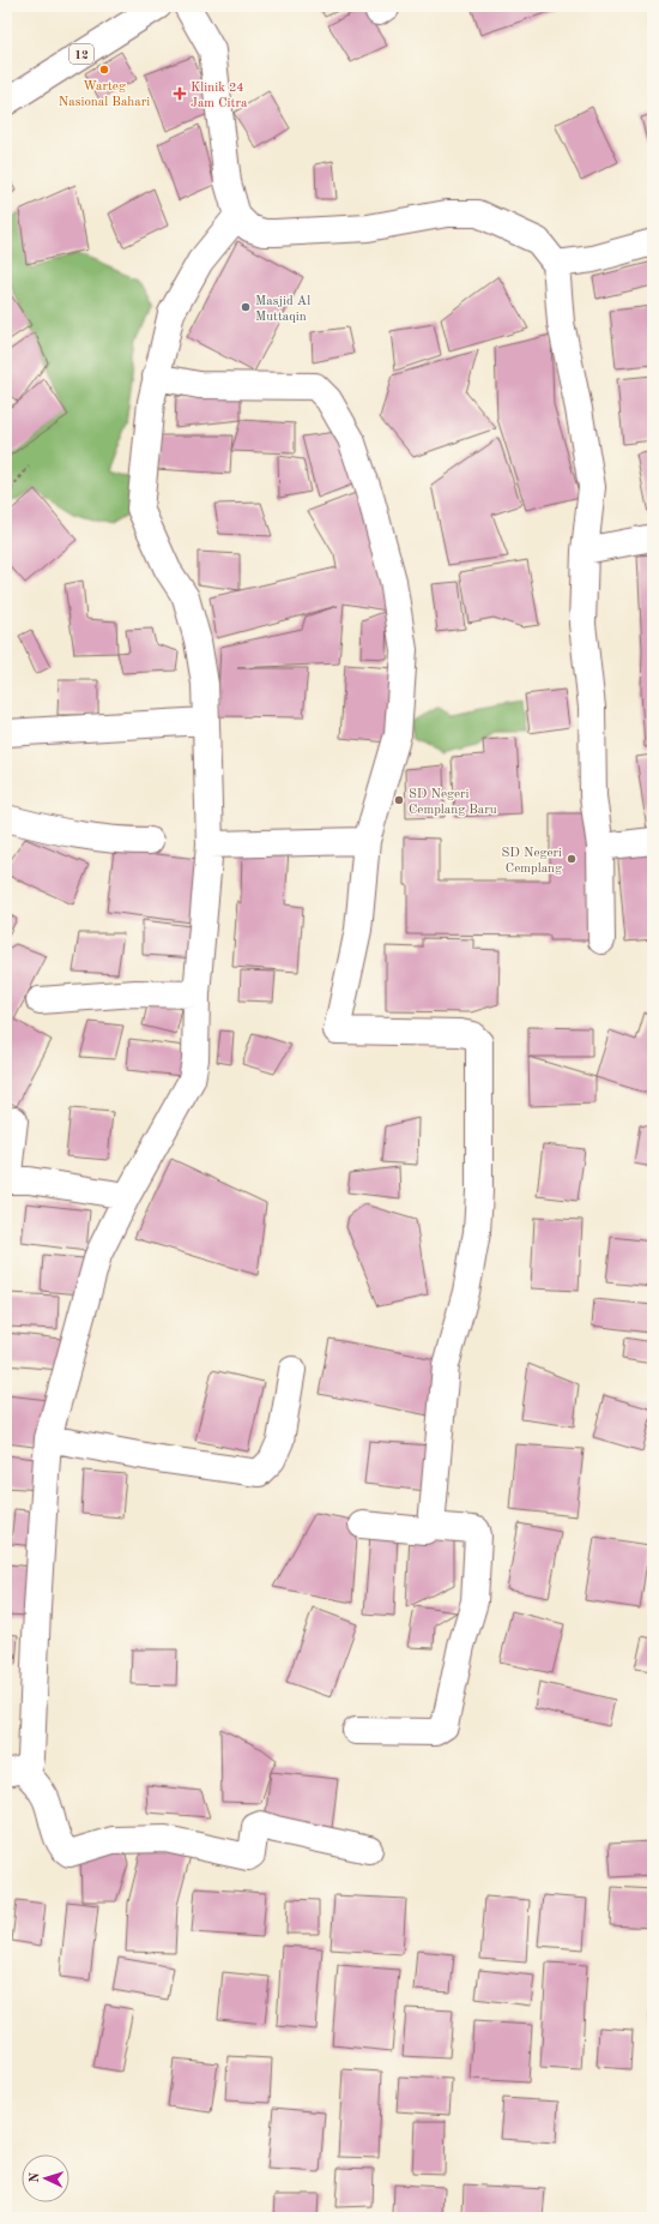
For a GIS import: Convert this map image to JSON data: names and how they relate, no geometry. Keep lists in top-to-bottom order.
{
  "streets": {
    "street": ["12"]
  },
  "places": {
    "other": [
      "Warteg Nasional Bahari",
      "Masjid Al Muttaqin",
      "SD Negeri Cemplang Baru",
      "SD Negeri Cemplang"
    ],
    "health": ["Klinik 24 Jam Citra"]
  },
  "north": "left"
}
